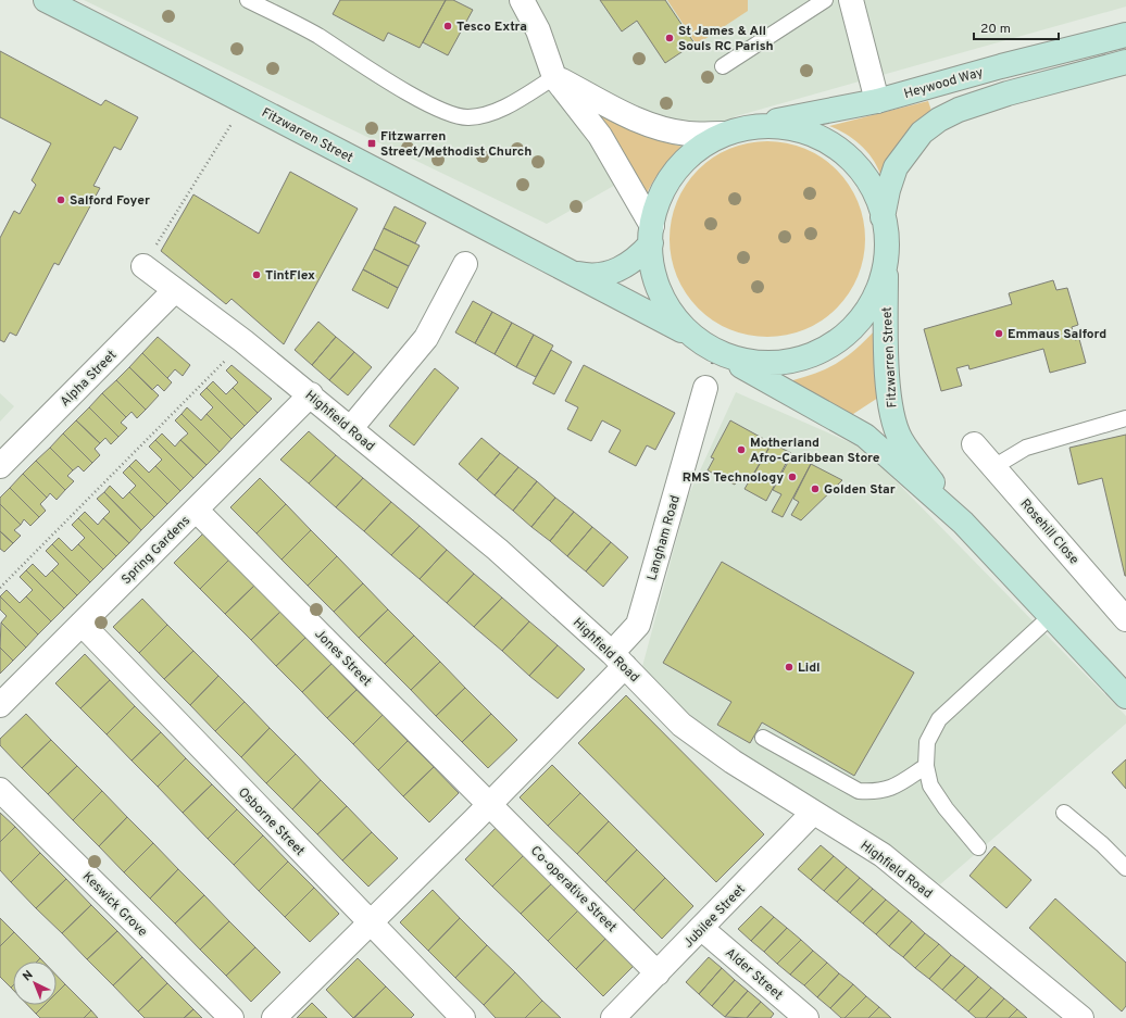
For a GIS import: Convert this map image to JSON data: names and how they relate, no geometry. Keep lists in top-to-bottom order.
{
  "streets": {
    "street": [
      "Heywood Way",
      "Fitzwarren Street",
      "Alpha Street",
      "Highfield Road",
      "Rosehill Close",
      "Langham Road",
      "Spring Gardens",
      "Jones Street",
      "Osborne Street",
      "Co-operative Street",
      "Keswick Grove",
      "Jubilee Street",
      "Alder Street"
    ]
  },
  "crossings": [
    ["Alpha Street", "Highfield Road"],
    ["Highfield Road", "Langham Road"],
    ["Highfield Road", "Spring Gardens"],
    ["Highfield Road", "Jubilee Street"],
    ["Langham Road", "Jones Street"],
    ["Langham Road", "Osborne Street"],
    ["Langham Road", "Co-operative Street"],
    ["Spring Gardens", "Jones Street"],
    ["Spring Gardens", "Osborne Street"],
    ["Jones Street", "Co-operative Street"],
    ["Co-operative Street", "Jubilee Street"],
    ["Jubilee Street", "Alder Street"]
  ],
  "places": {
    "other": [
      "Tesco Extra",
      "St James & All Souls RC Parish",
      "Salford Foyer",
      "TintFlex",
      "Emmaus Salford",
      "Motherland Afro-Caribbean Store",
      "RMS Technology",
      "Golden Star",
      "Lidl"
    ],
    "transit": ["Fitzwarren Street/Methodist Church"]
  },
  "scale_bar": "20 m",
  "north": "top left"
}
